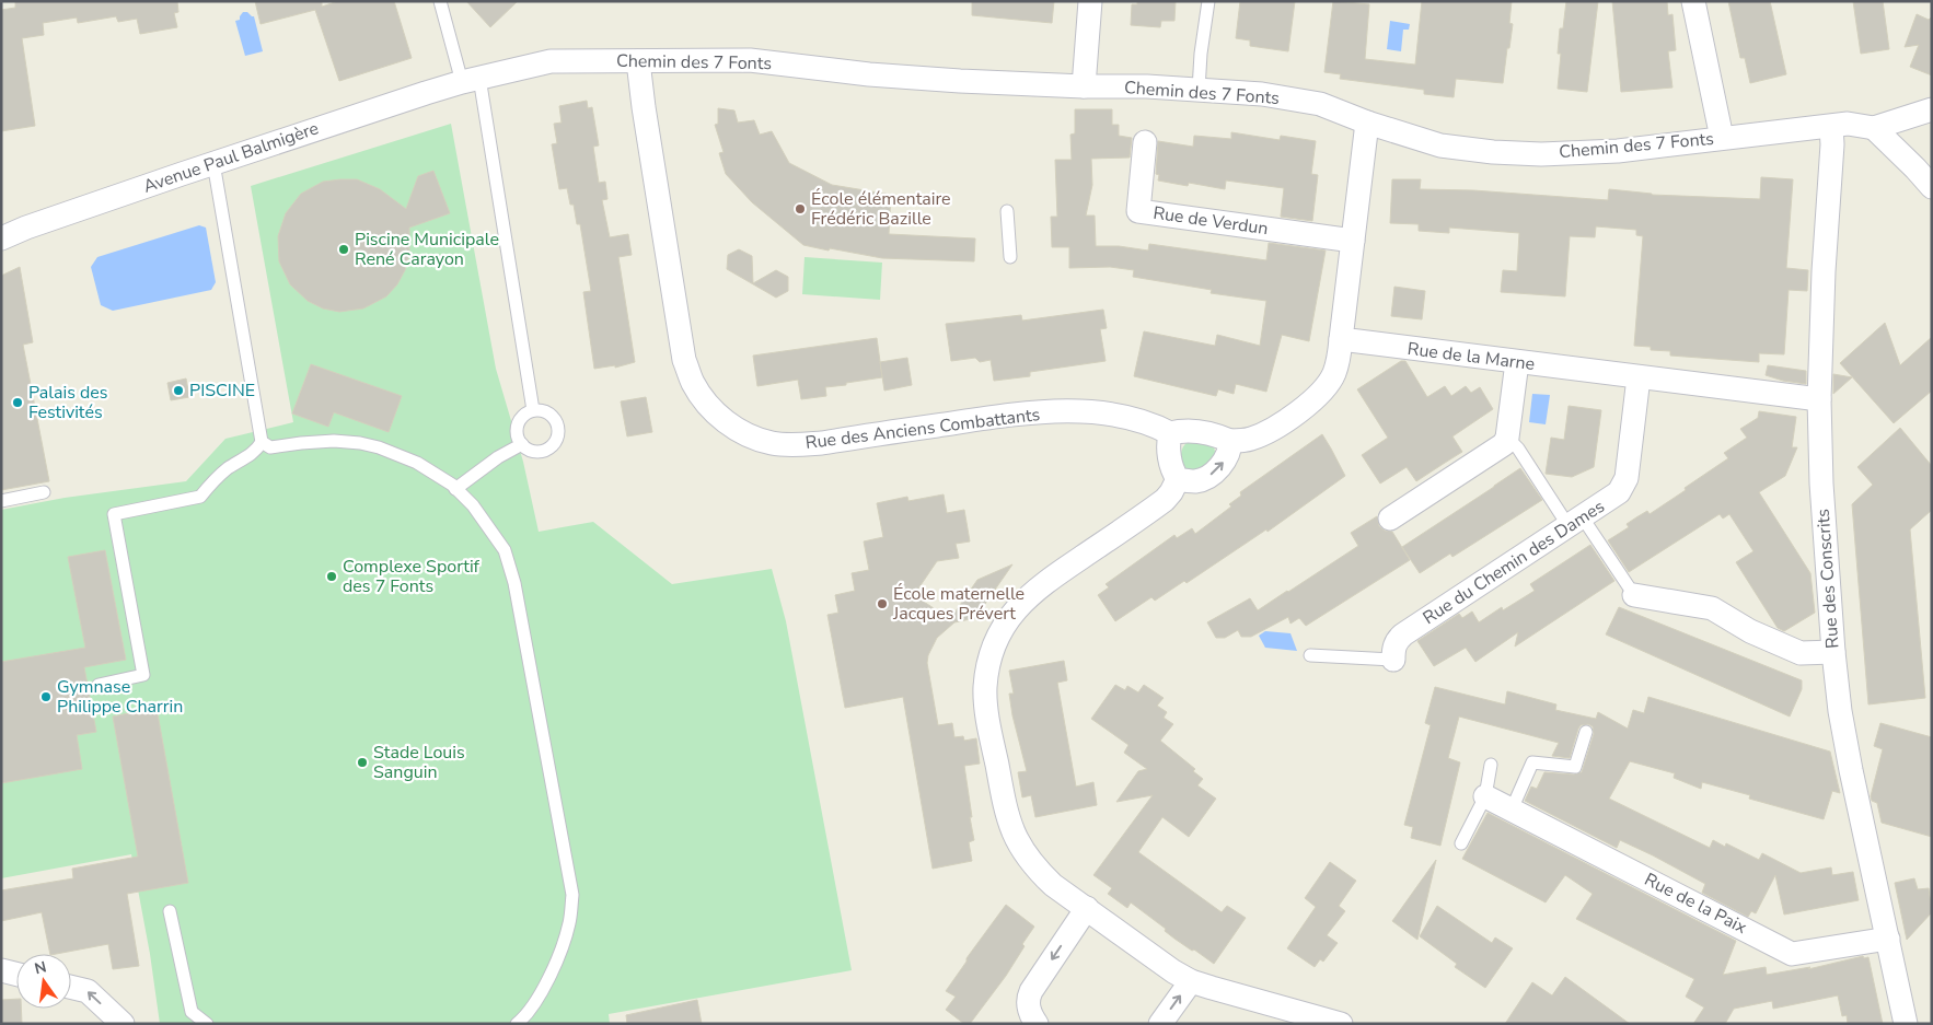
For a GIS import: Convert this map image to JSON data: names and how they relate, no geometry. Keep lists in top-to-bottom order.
{
  "streets": {
    "street": [
      "Chemin des 7 Fonts",
      "Avenue Paul Balmigère",
      "Rue de Verdun",
      "Rue de la Marne",
      "Rue des Anciens Combattants",
      "Rue du Chemin des Dames",
      "Rue des Conscrits",
      "Rue de la Paix"
    ]
  },
  "crossings": [
    ["Chemin des 7 Fonts", "Avenue Paul Balmigère"],
    ["Chemin des 7 Fonts", "Rue des Anciens Combattants"],
    ["Chemin des 7 Fonts", "Rue des Conscrits"],
    ["Rue de la Marne", "Rue des Anciens Combattants"],
    ["Rue de la Marne", "Rue du Chemin des Dames"],
    ["Rue de la Marne", "Rue des Conscrits"],
    ["Rue des Conscrits", "Rue de la Paix"]
  ],
  "places": [
    "École élémentaire Frédéric Bazille",
    "Piscine Municipale René Carayon",
    "PISCINE",
    "Palais des Festivités",
    "Complexe Sportif des 7 Fonts",
    "École maternelle Jacques Prévert",
    "Gymnase Philippe Charrin",
    "Stade Louis Sanguin"
  ],
  "north": "top"
}
